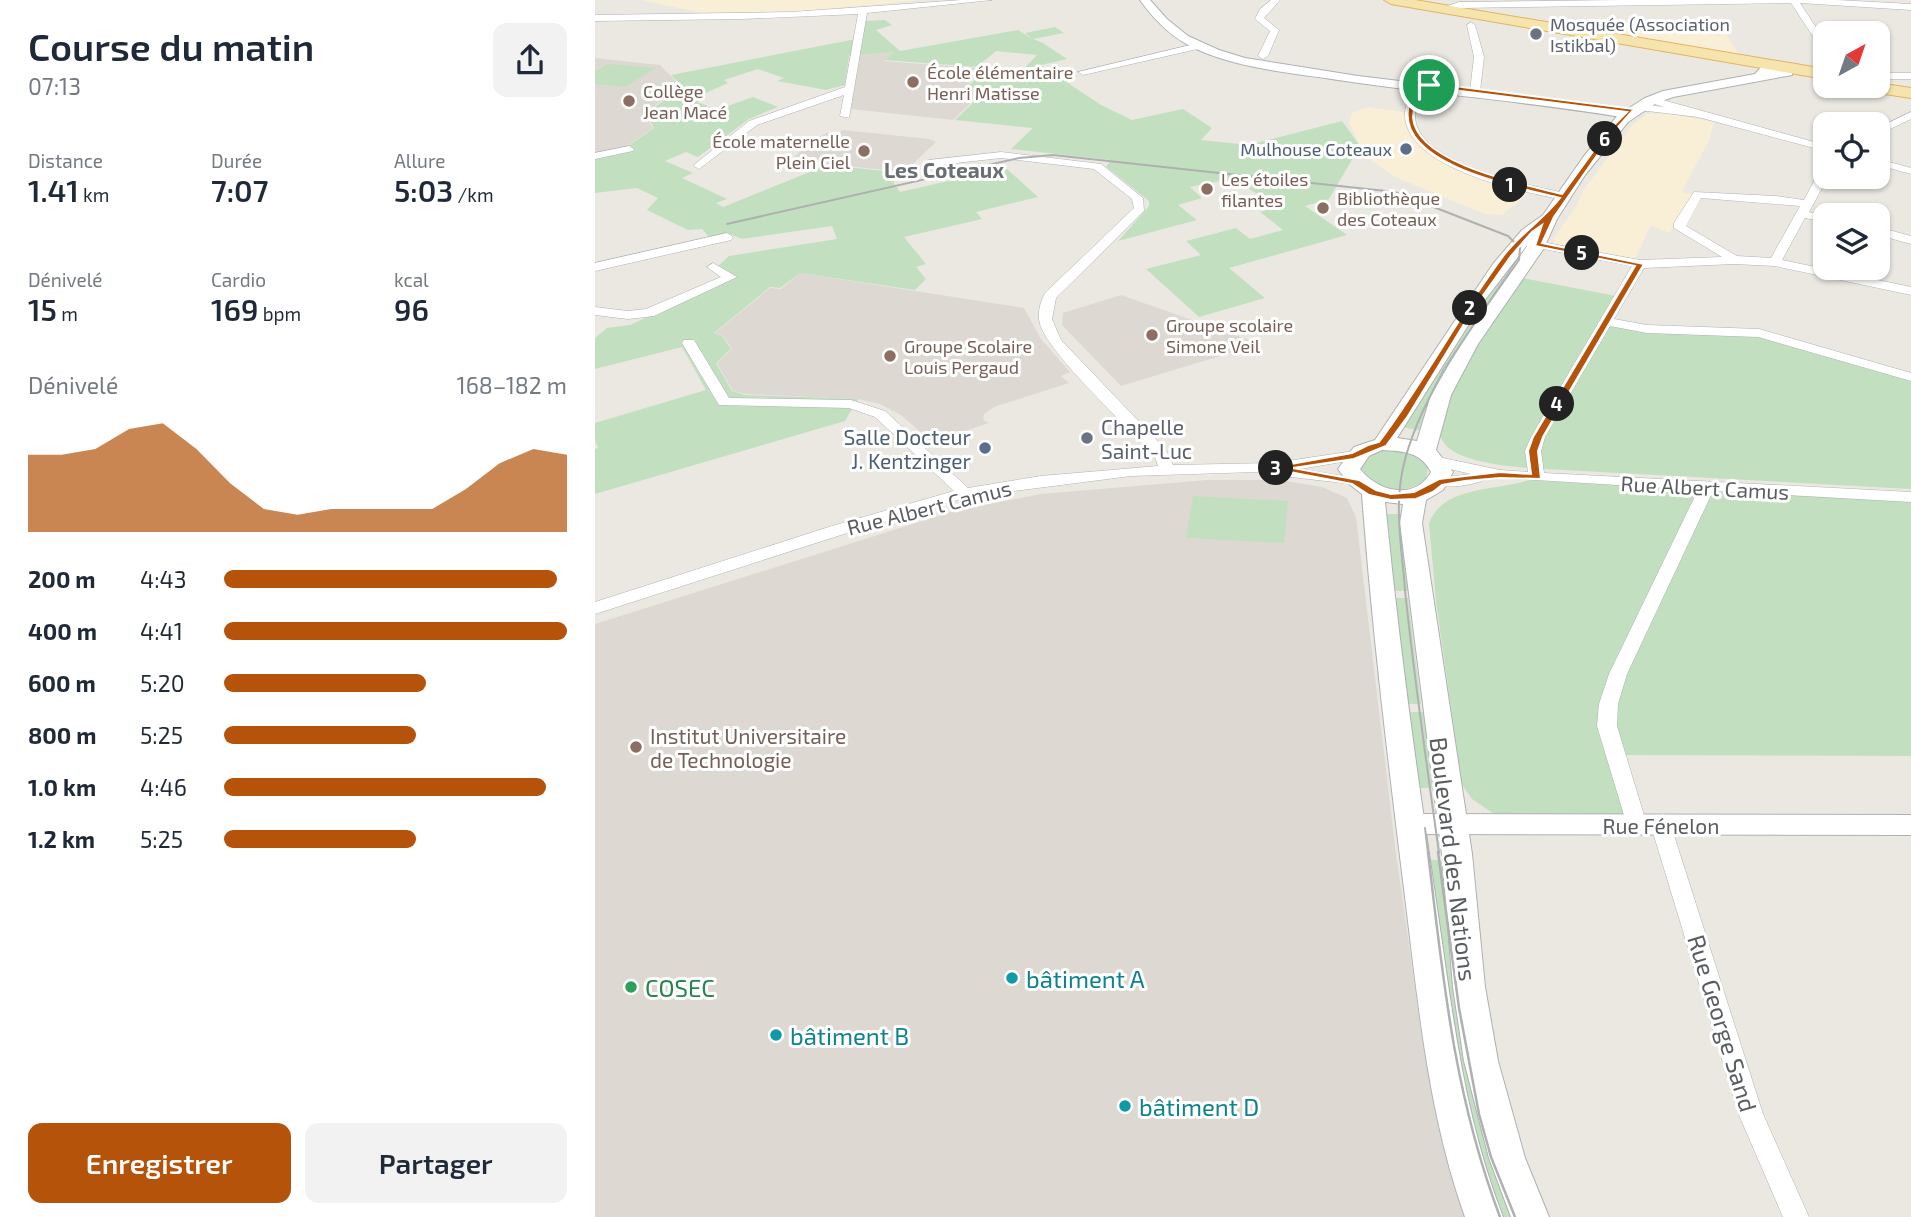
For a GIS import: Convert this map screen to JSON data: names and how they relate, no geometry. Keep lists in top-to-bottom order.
{
  "streets": {
    "main road": ["Boulevard des Nations"],
    "street": ["Rue Albert Camus", "Rue Fénelon", "Rue George Sand"]
  },
  "crossings": [
    ["Rue Albert Camus", "Boulevard des Nations"],
    ["Rue Albert Camus", "Rue George Sand"],
    ["Rue Fénelon", "Boulevard des Nations"],
    ["Rue Fénelon", "Rue George Sand"]
  ],
  "districts": ["Les Coteaux"],
  "places": [
    "Mosquée (Association Istikbal)",
    "École élémentaire Henri Matisse",
    "Collège Jean Macé",
    "Mulhouse Coteaux",
    "École maternelle Plein Ciel",
    "Les étoiles filantes",
    "Bibliothèque des Coteaux",
    "Groupe scolaire Simone Veil",
    "Groupe Scolaire Louis Pergaud",
    "Chapelle Saint-Luc",
    "Salle Docteur J. Kentzinger",
    "Institut Universitaire de Technologie",
    "bâtiment A",
    "COSEC",
    "bâtiment B",
    "bâtiment D"
  ],
  "north": "top right",
  "page": {
    "heading": ["Course du matin", "07:13"],
    "stats": [
      ["Distance", "1.41 km"],
      ["Durée", "7:07"],
      ["Allure", "5:03 /km"],
      ["Dénivelé", "15 m"],
      ["Cardio", "169 bpm"],
      ["kcal", "96"]
    ],
    "pins": [
      "6",
      "1",
      "5",
      "2",
      "4",
      "3"
    ],
    "chart": ["Dénivelé", "168–182 m"],
    "list": [
      {
        "name": "200 m",
        "note": "4:43"
      },
      {
        "name": "400 m",
        "note": "4:41"
      },
      {
        "name": "600 m",
        "note": "5:20"
      },
      {
        "name": "800 m",
        "note": "5:25"
      },
      {
        "name": "1.0 km",
        "note": "4:46"
      },
      {
        "name": "1.2 km",
        "note": "5:25"
      }
    ],
    "buttons": ["Enregistrer", "Partager"]
  }
}
